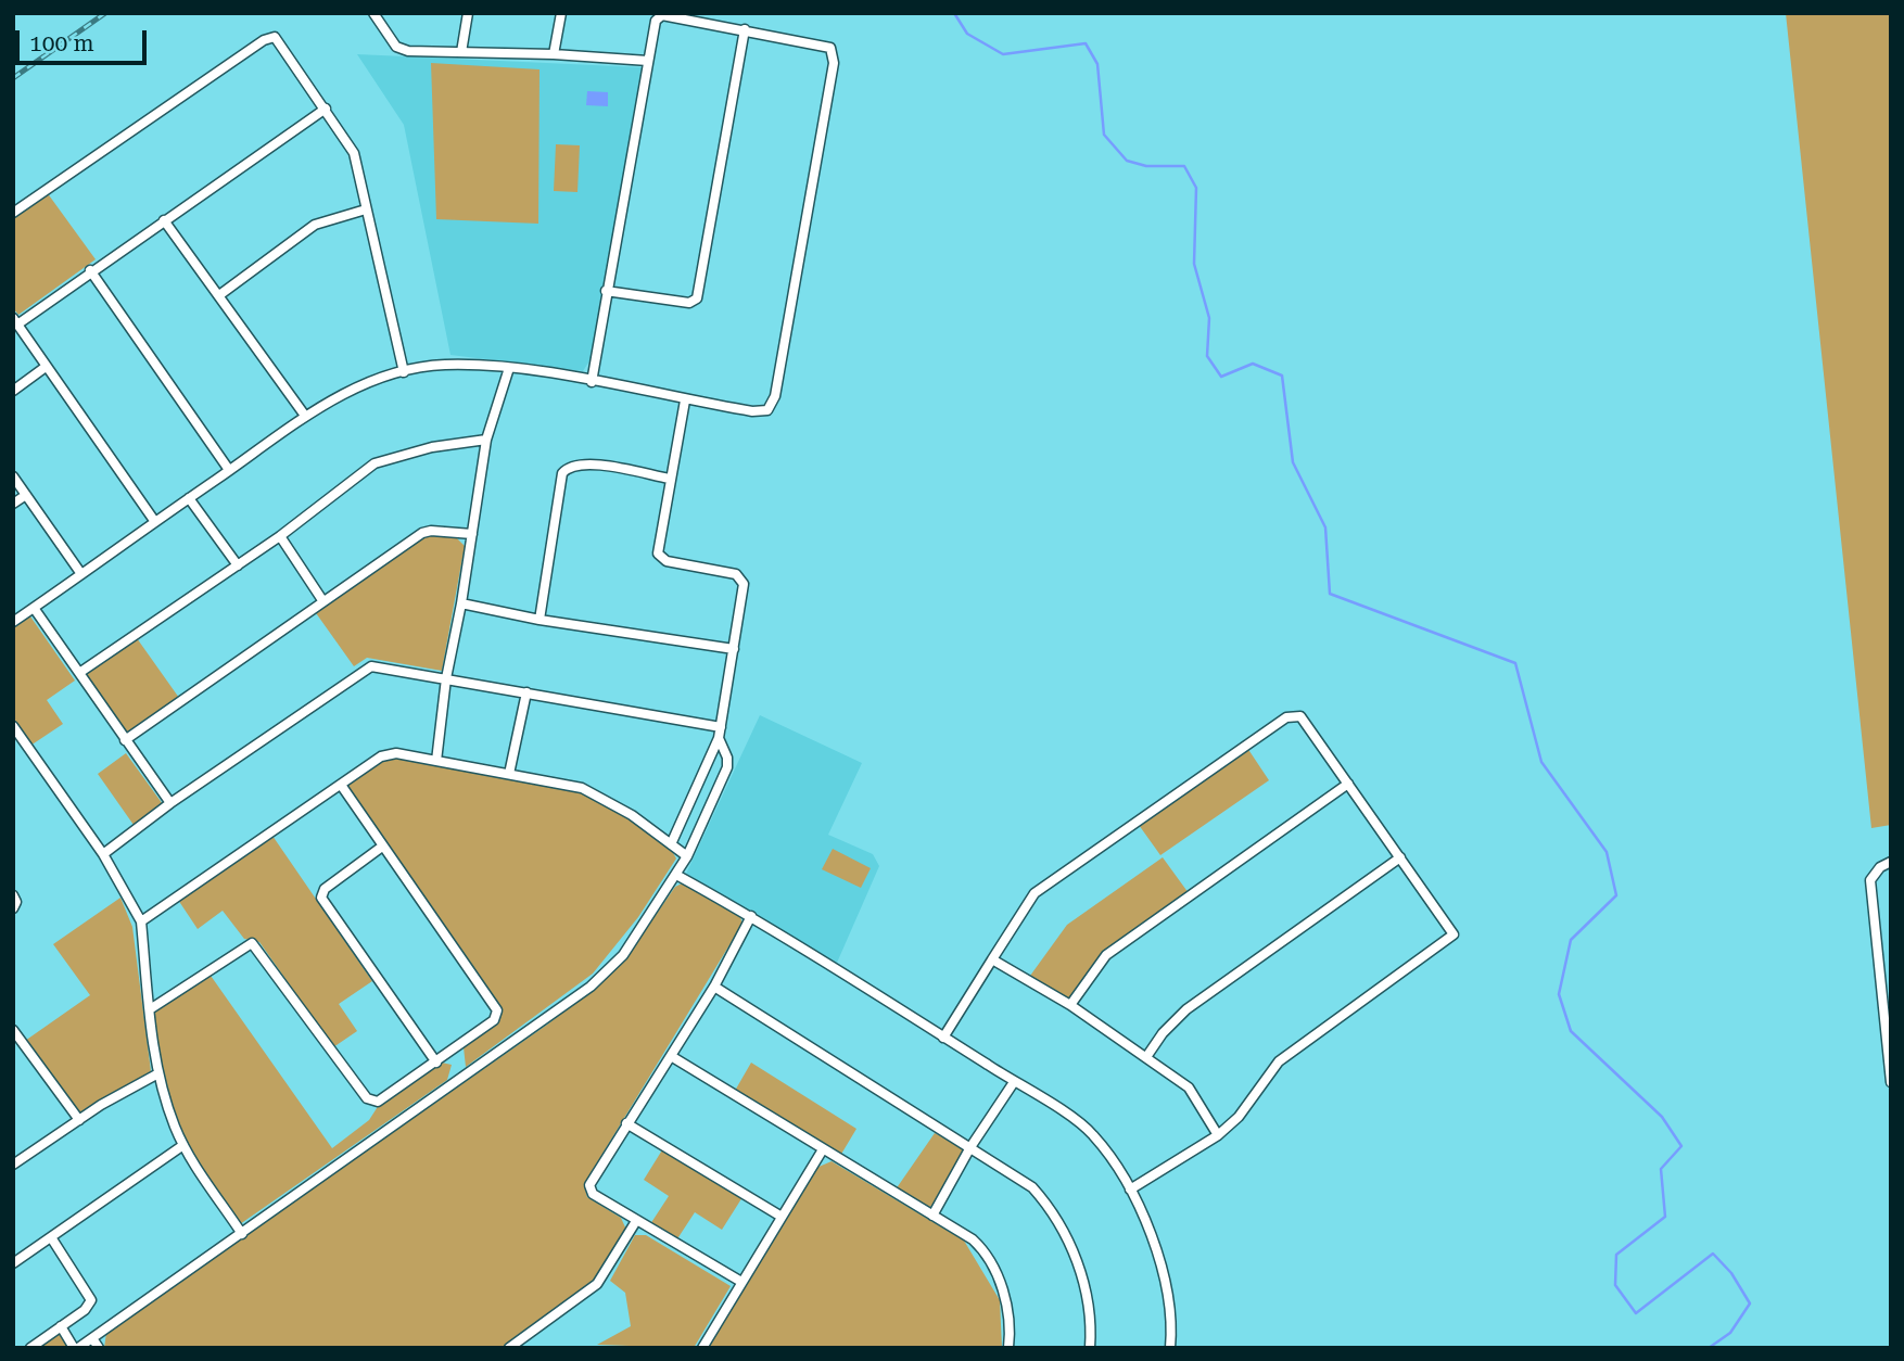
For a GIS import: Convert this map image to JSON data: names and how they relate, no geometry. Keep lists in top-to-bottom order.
{
  "scale_bar": "100 m"
}
